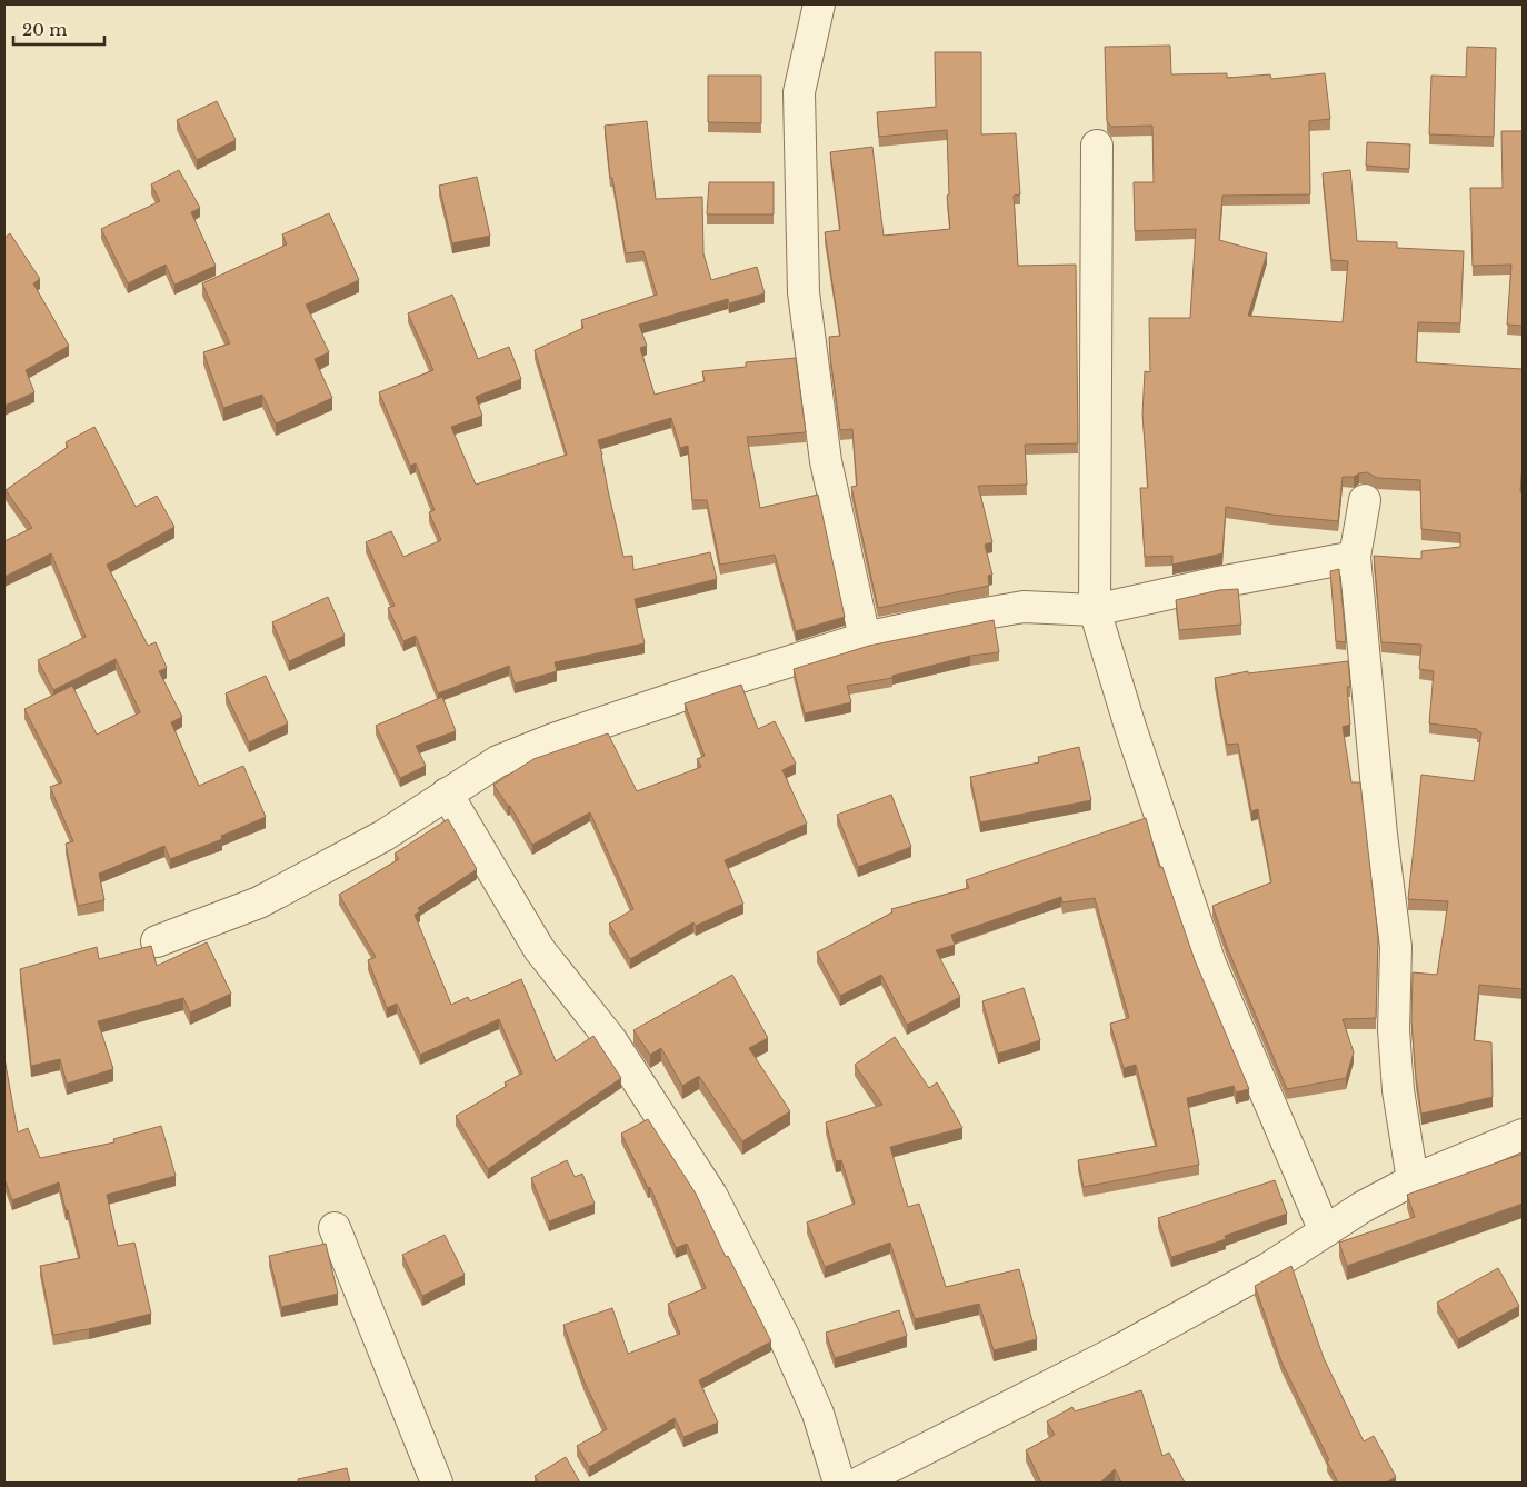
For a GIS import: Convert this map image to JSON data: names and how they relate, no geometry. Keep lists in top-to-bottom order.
{
  "scale_bar": "20 m"
}
